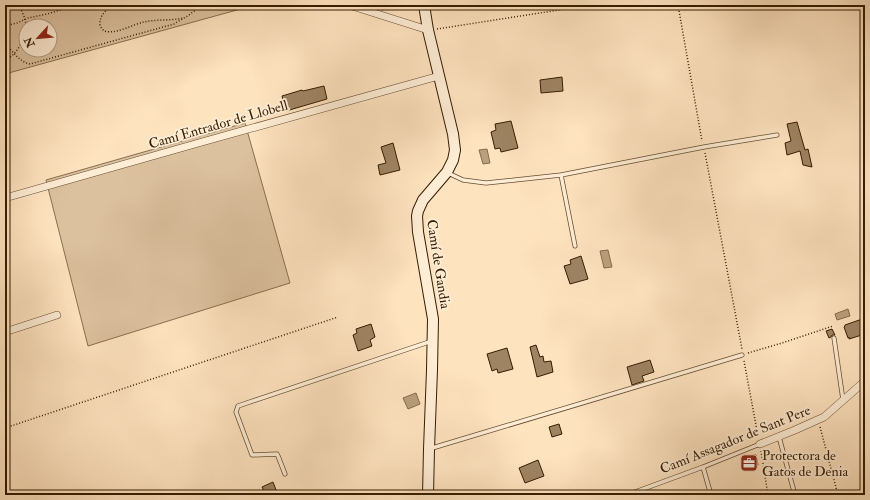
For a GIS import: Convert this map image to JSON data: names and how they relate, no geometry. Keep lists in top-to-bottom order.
{
  "streets": {
    "main road": ["Camí de Gandia"],
    "street": ["Camí Entrador de Llobell", "Camí Assagador de Sant Pere"]
  },
  "crossings": [
    ["Camí Entrador de Llobell", "Camí de Gandia"]
  ],
  "places": {
    "office": ["Protectora de Gatos de Denia"]
  },
  "north": "bottom left"
}
